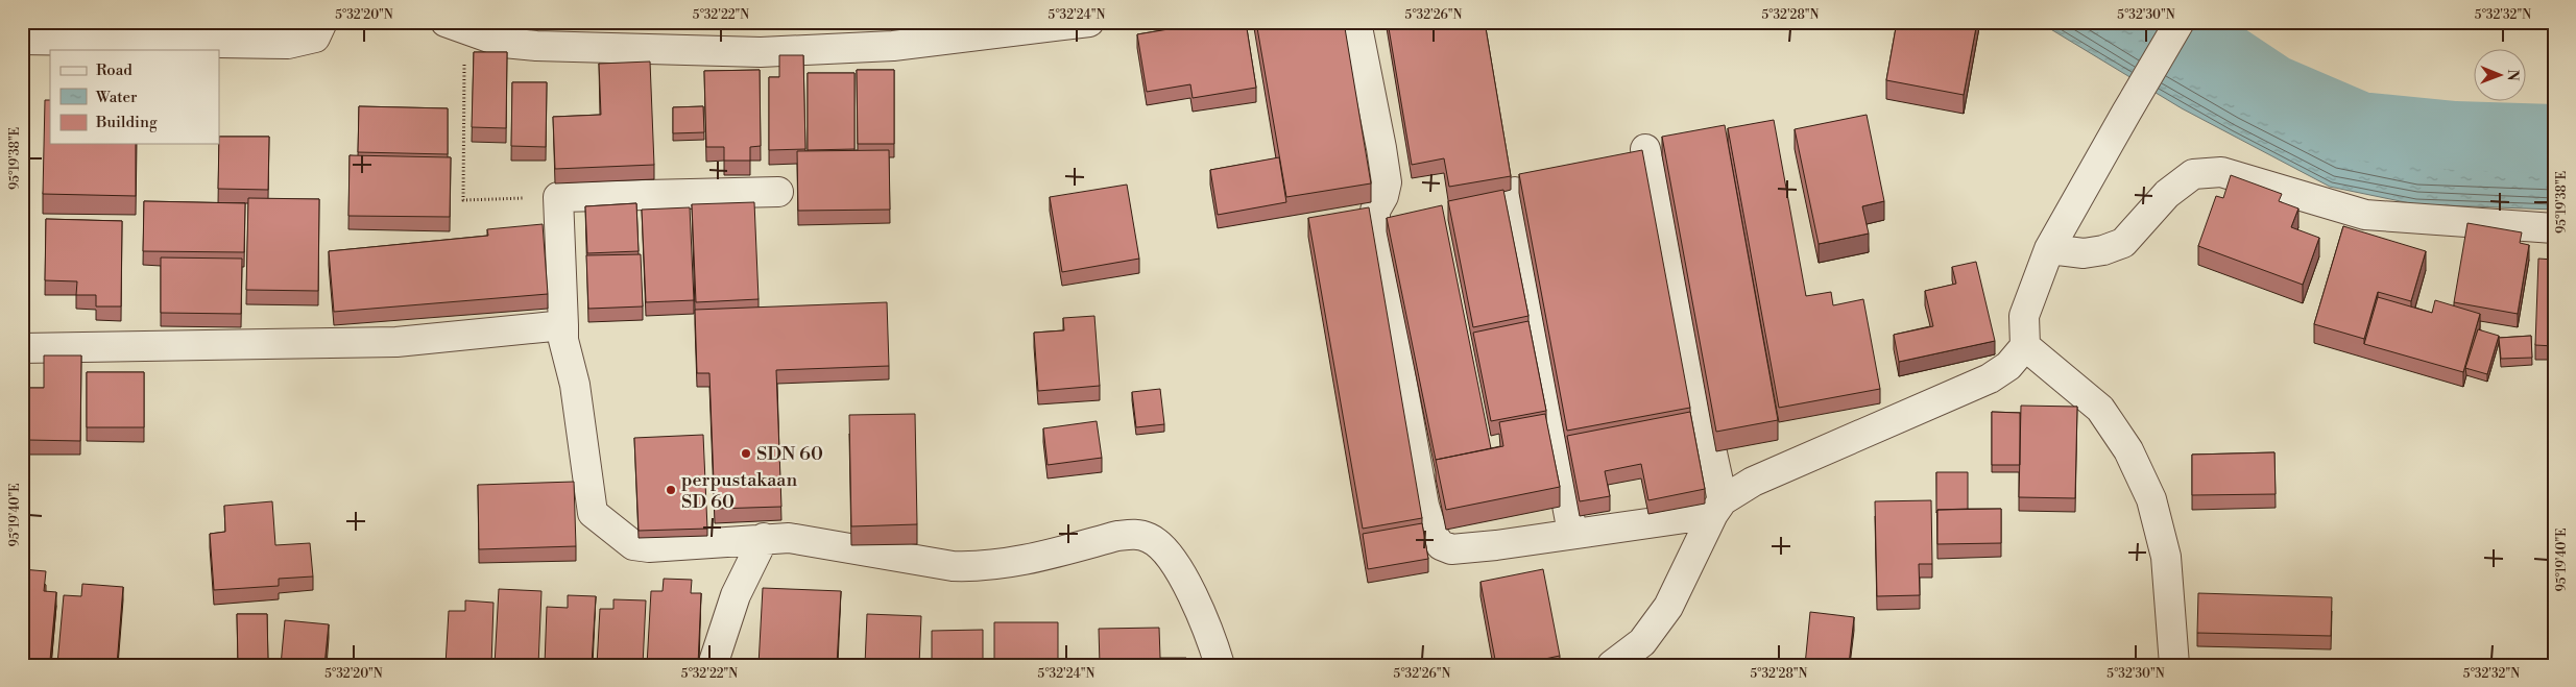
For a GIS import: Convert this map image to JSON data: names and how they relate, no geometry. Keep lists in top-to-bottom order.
{
  "places": ["SDN 60", "perpustakaan SD 60"],
  "legend": ["Road", "Water", "Building"],
  "north": "right",
  "coordinates": [
    "5°32'20\"N",
    "5°32'22\"N",
    "5°32'24\"N",
    "5°32'26\"N",
    "5°32'28\"N",
    "5°32'30\"N",
    "5°32'32\"N",
    "95°19'38\"E",
    "95°19'40\"E"
  ]
}
